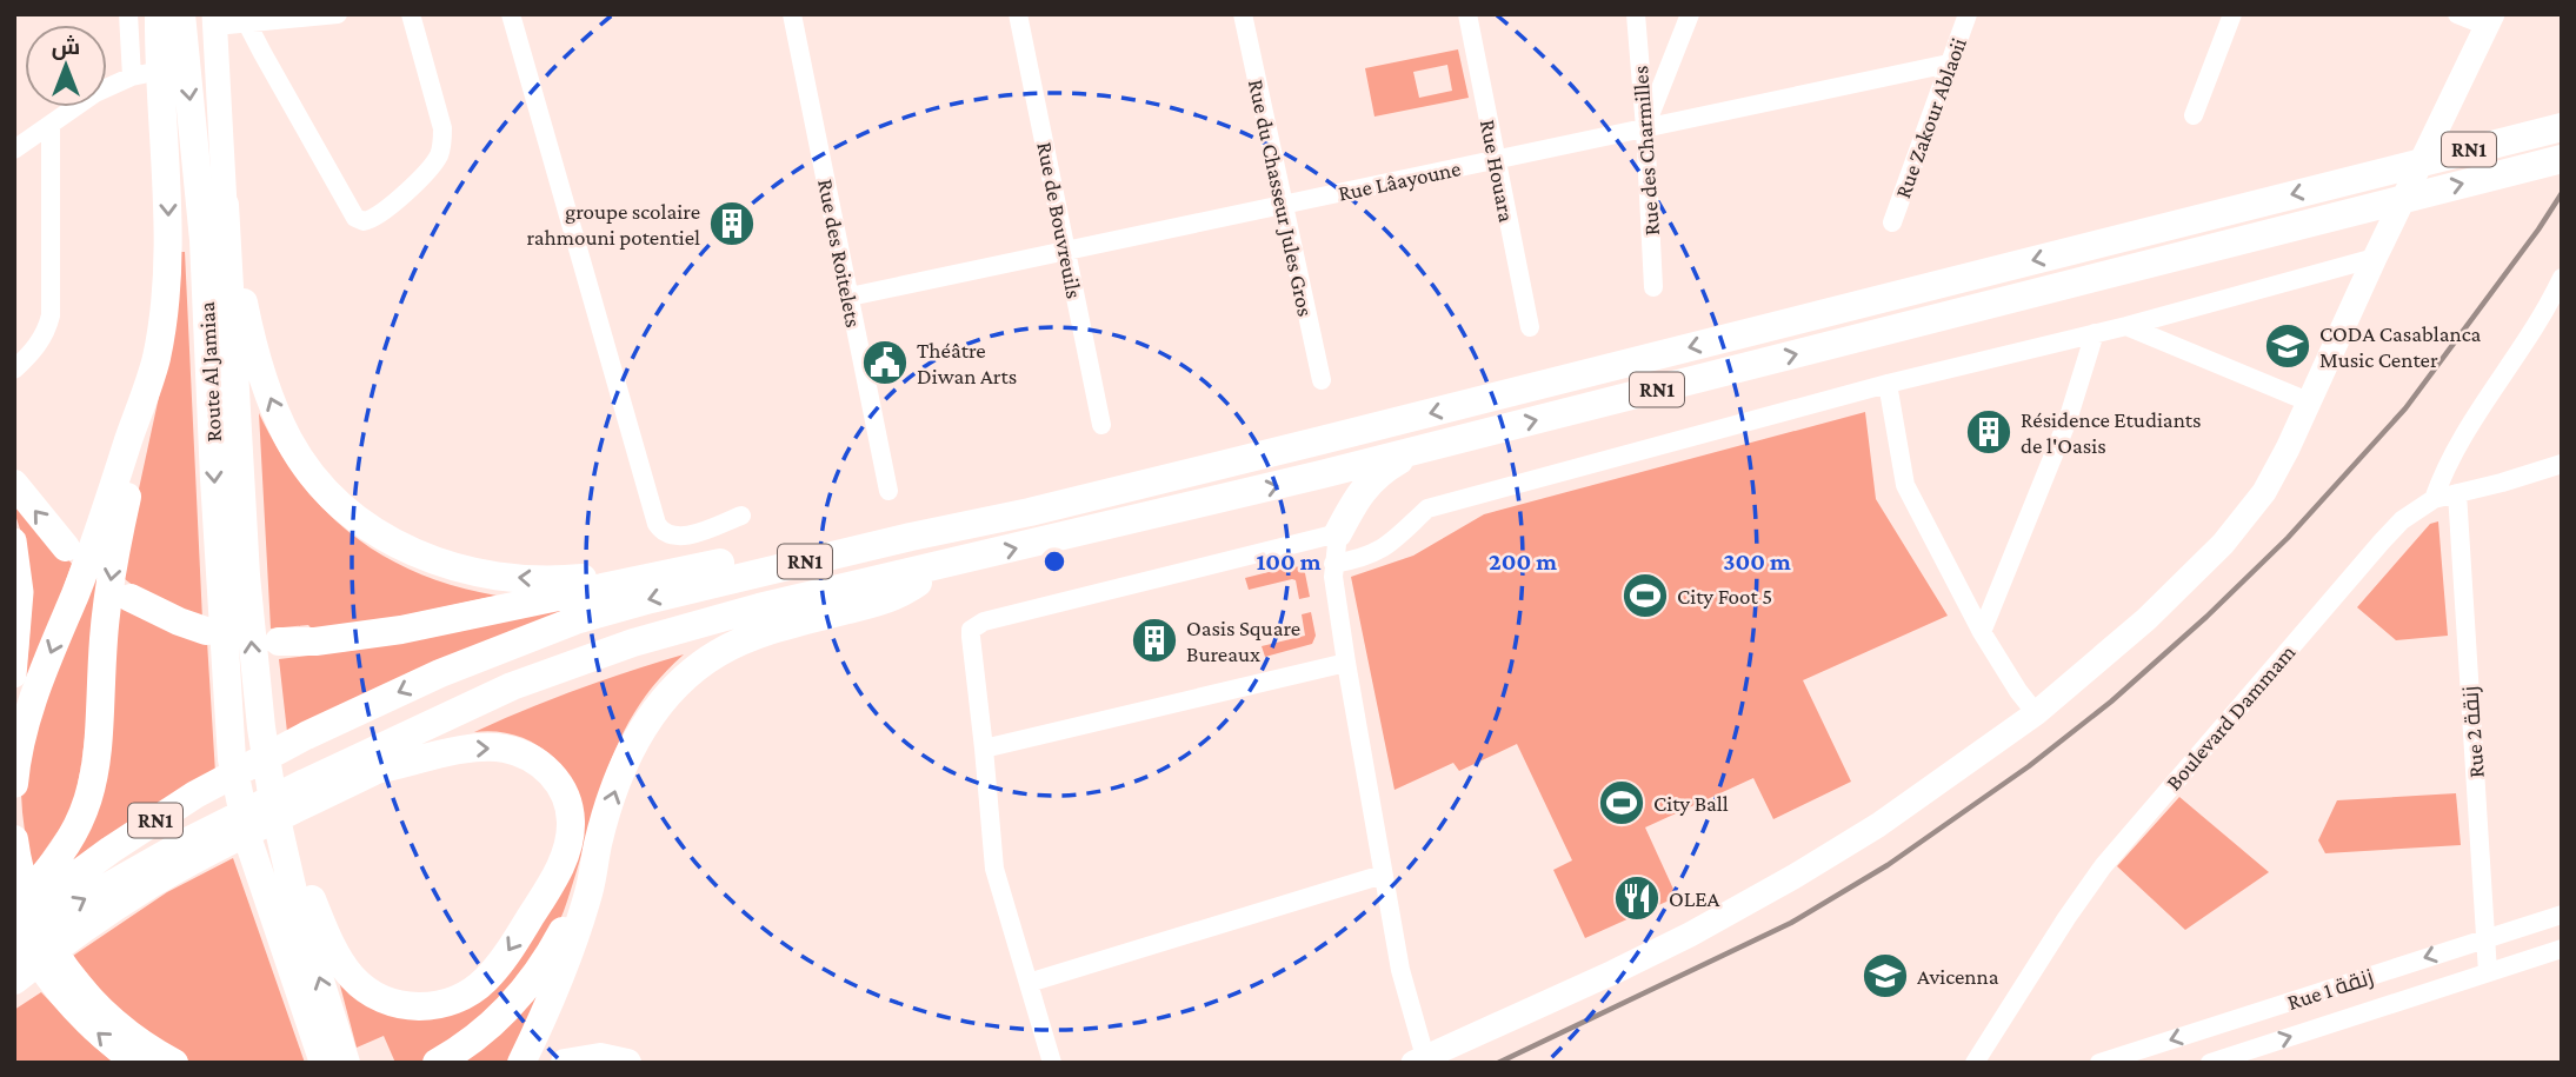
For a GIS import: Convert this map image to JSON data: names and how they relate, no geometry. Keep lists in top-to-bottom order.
{
  "streets": {
    "highway": ["RN1", "Route Al Jamiaa"],
    "street": [
      "Rue Zakour Ablaoii",
      "Rue des Charmilles",
      "Rue Houara",
      "Rue Lâayoune",
      "Rue du Chasseur Jules Gros",
      "Rue de Bouvreuils",
      "Rue des Roitelets",
      "Boulevard Dammam",
      "Rue 2 زنقة",
      "Rue 1 زنقة"
    ]
  },
  "crossings": [
    ["Rue Zakour Ablaoii", "Rue Lâayoune"],
    ["Rue des Charmilles", "Rue Lâayoune"],
    ["Rue Houara", "Rue Lâayoune"],
    ["Rue Lâayoune", "Rue du Chasseur Jules Gros"],
    ["Rue Lâayoune", "Rue de Bouvreuils"],
    ["Rue Lâayoune", "Rue des Roitelets"],
    ["Boulevard Dammam", "Rue 2 زنقة"],
    ["Rue 2 زنقة", "Rue 1 زنقة"]
  ],
  "places": {
    "building": ["groupe scolaire rahmouni potentiel", "Résidence Etudiants de l'Oasis", "Oasis Square Bureaux"],
    "school or university": ["CODA Casablanca Music Center", "Avicenna"],
    "public building": ["Théâtre Diwan Arts"],
    "sports": ["City Foot 5", "City Ball"],
    "restaurant": ["OLEA"]
  },
  "north": "top",
  "rings": ["100 m", "200 m", "300 m"]
}
